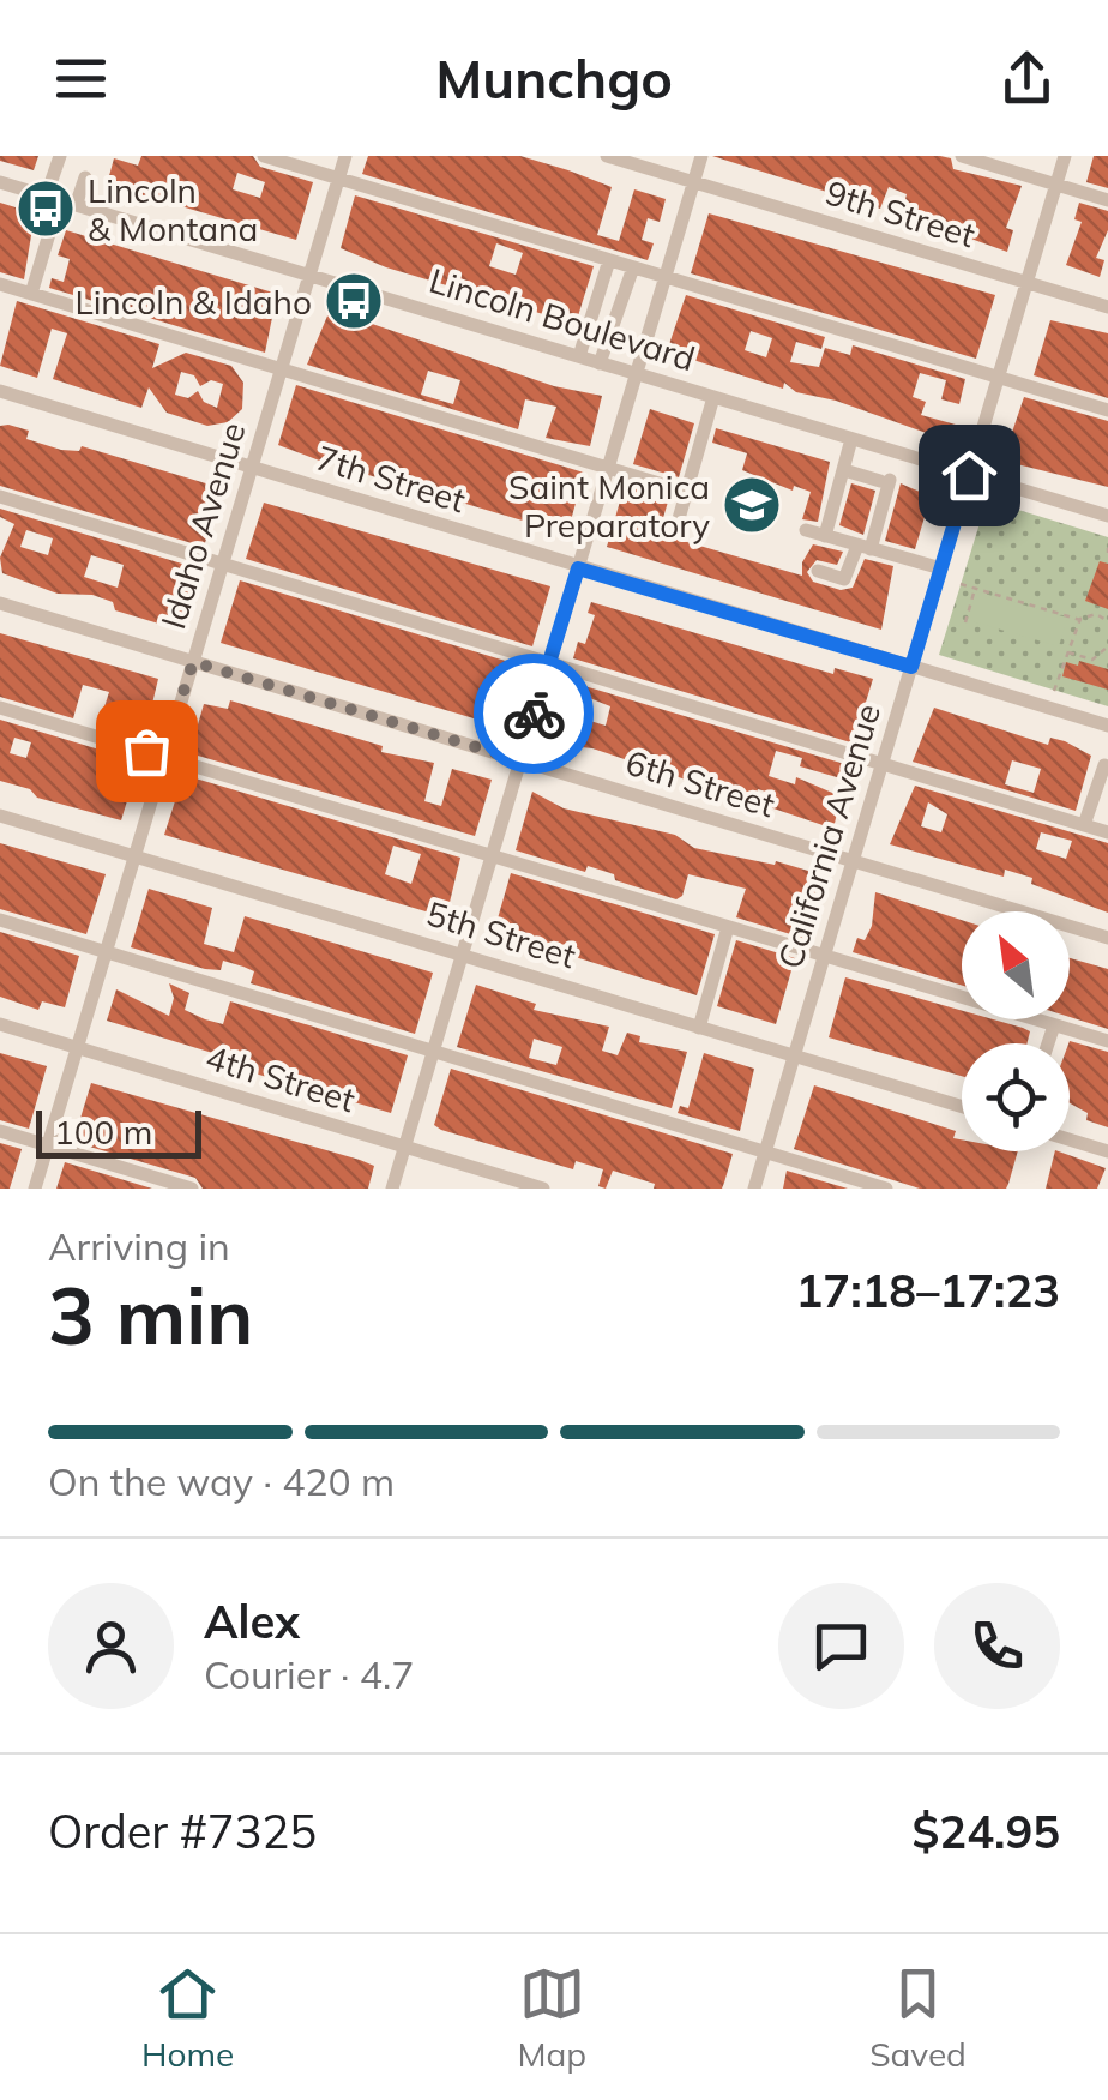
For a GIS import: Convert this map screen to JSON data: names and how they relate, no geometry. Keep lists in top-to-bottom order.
{
  "streets": {
    "street": [
      "9th Street",
      "Lincoln Boulevard",
      "7th Street",
      "Idaho Avenue",
      "6th Street",
      "California Avenue",
      "5th Street",
      "4th Street"
    ]
  },
  "crossings": [
    ["9th Street", "California Avenue"],
    ["Lincoln Boulevard", "Idaho Avenue"],
    ["Lincoln Boulevard", "California Avenue"],
    ["7th Street", "Idaho Avenue"],
    ["7th Street", "California Avenue"],
    ["Idaho Avenue", "6th Street"],
    ["Idaho Avenue", "5th Street"],
    ["Idaho Avenue", "4th Street"],
    ["6th Street", "California Avenue"],
    ["California Avenue", "5th Street"]
  ],
  "places": {
    "bus stop": ["Lincoln & Montana", "Lincoln & Idaho"],
    "school or university": ["Saint Monica Preparatory"]
  },
  "scale_bar": "100 m",
  "north": "top left",
  "page": {
    "header": "Munchgo",
    "scale": "100 m",
    "heading": ["3 min", "Arriving in", "17:18–17:23"],
    "panel": [
      "Alex",
      "Courier · 4.7",
      "Order #7325",
      "$24.95"
    ],
    "bar": "On the way · 420 m",
    "tabs": ["Home", "Map", "Saved"]
  }
}
